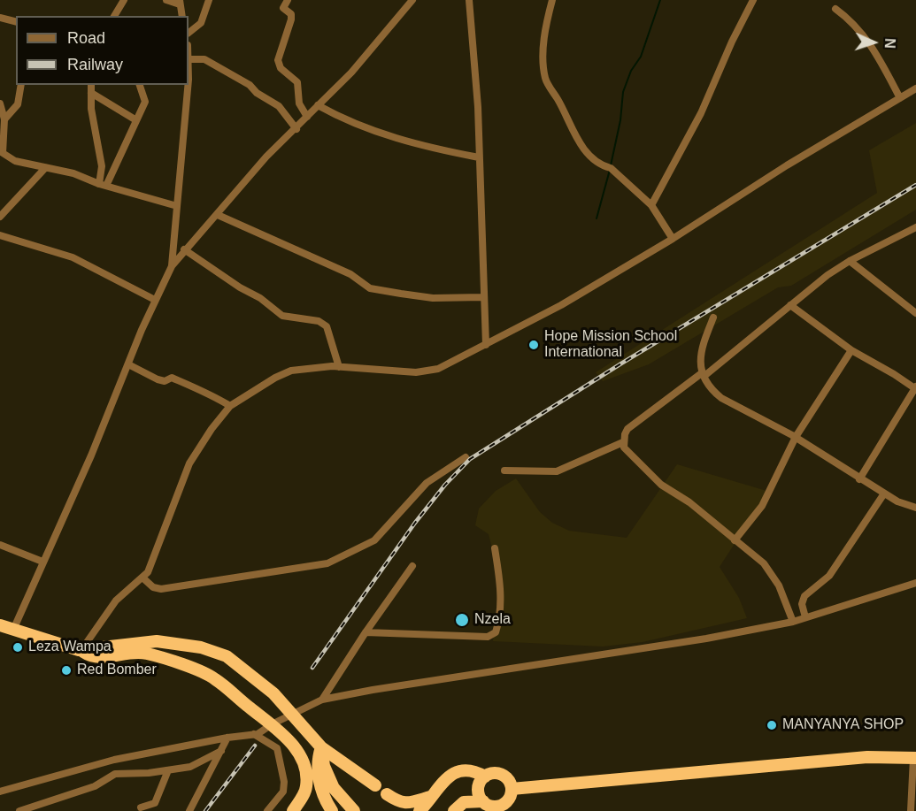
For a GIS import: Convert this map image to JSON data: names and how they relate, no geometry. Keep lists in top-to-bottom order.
{
  "places": [
    "Hope Mission School International",
    "Nzela",
    "Leza Wampa",
    "Red Bomber",
    "MANYANYA SHOP"
  ],
  "legend": ["Road", "Railway"],
  "north": "right"
}
